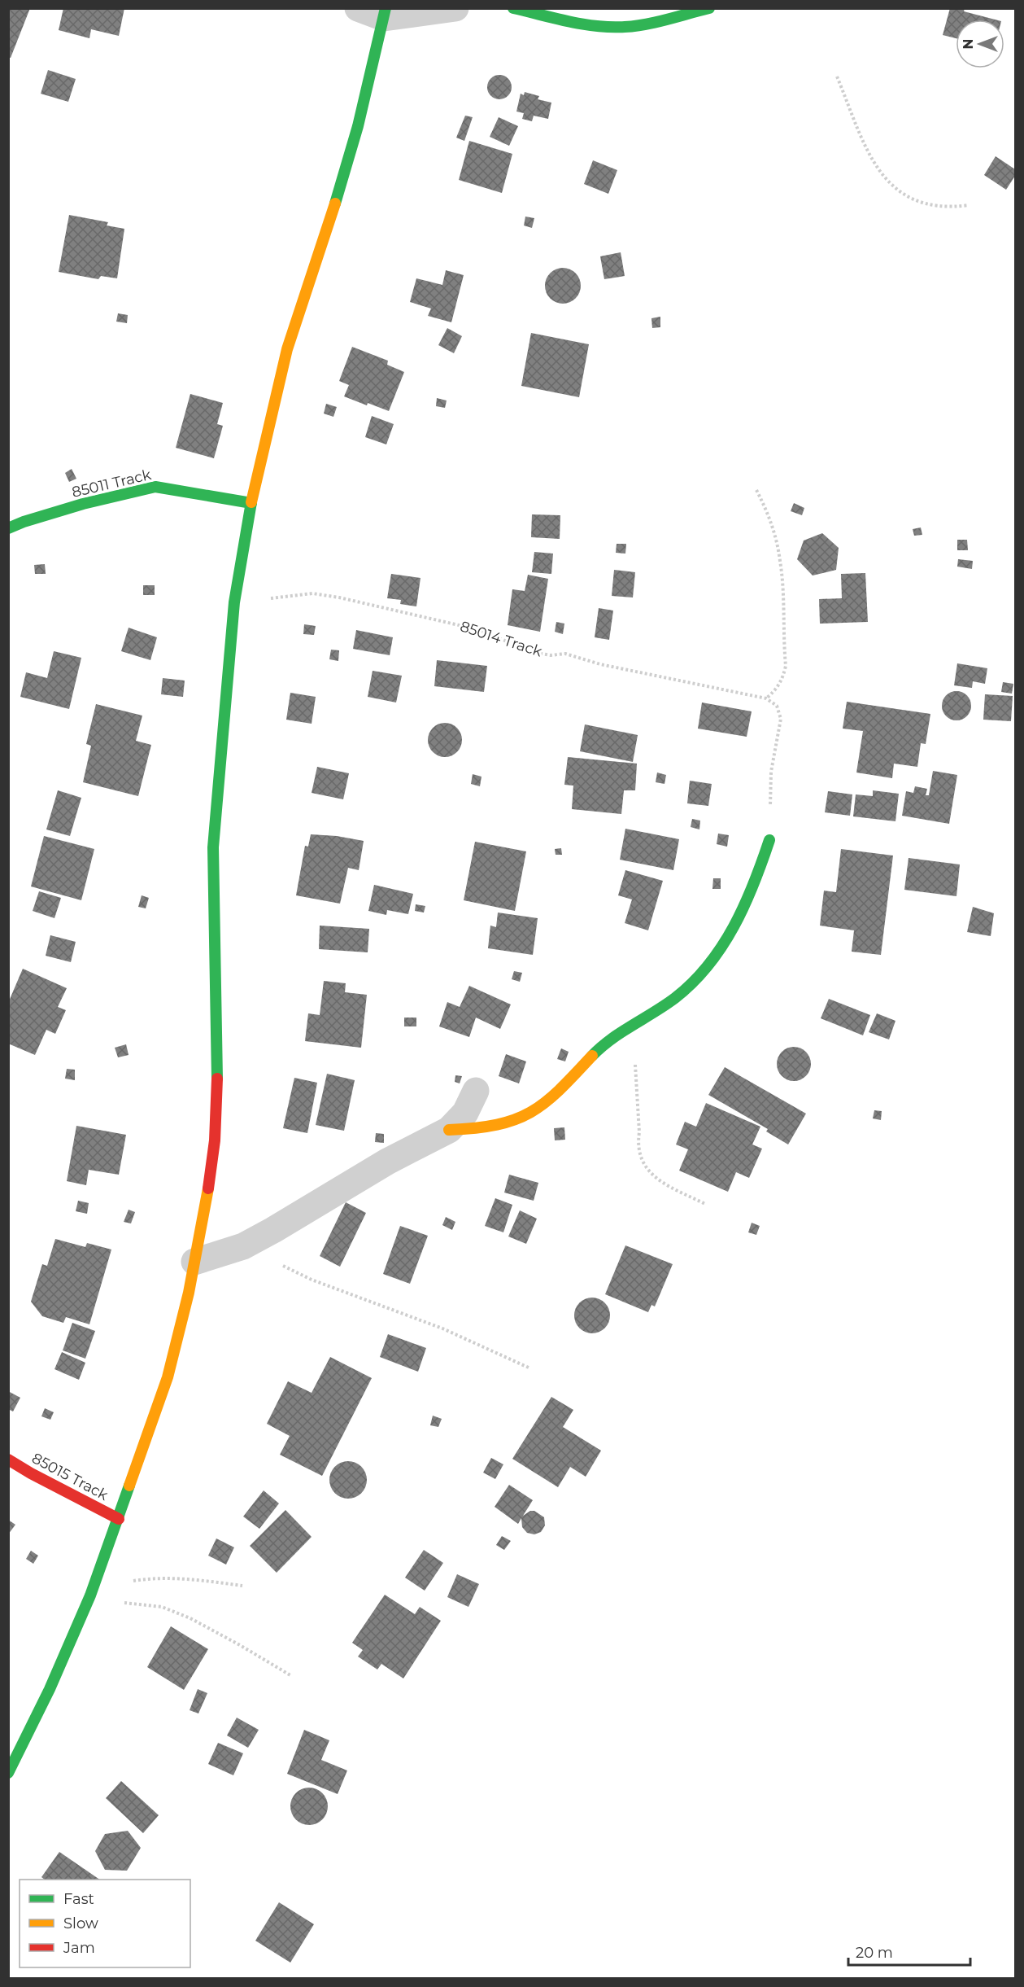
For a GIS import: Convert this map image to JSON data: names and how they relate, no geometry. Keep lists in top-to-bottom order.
{
  "streets": {
    "street": ["85011 Track", "85015 Track"],
    "path": ["85014 Track"]
  },
  "legend": ["Fast", "Slow", "Jam"],
  "scale_bar": "20 m",
  "north": "left"
}
